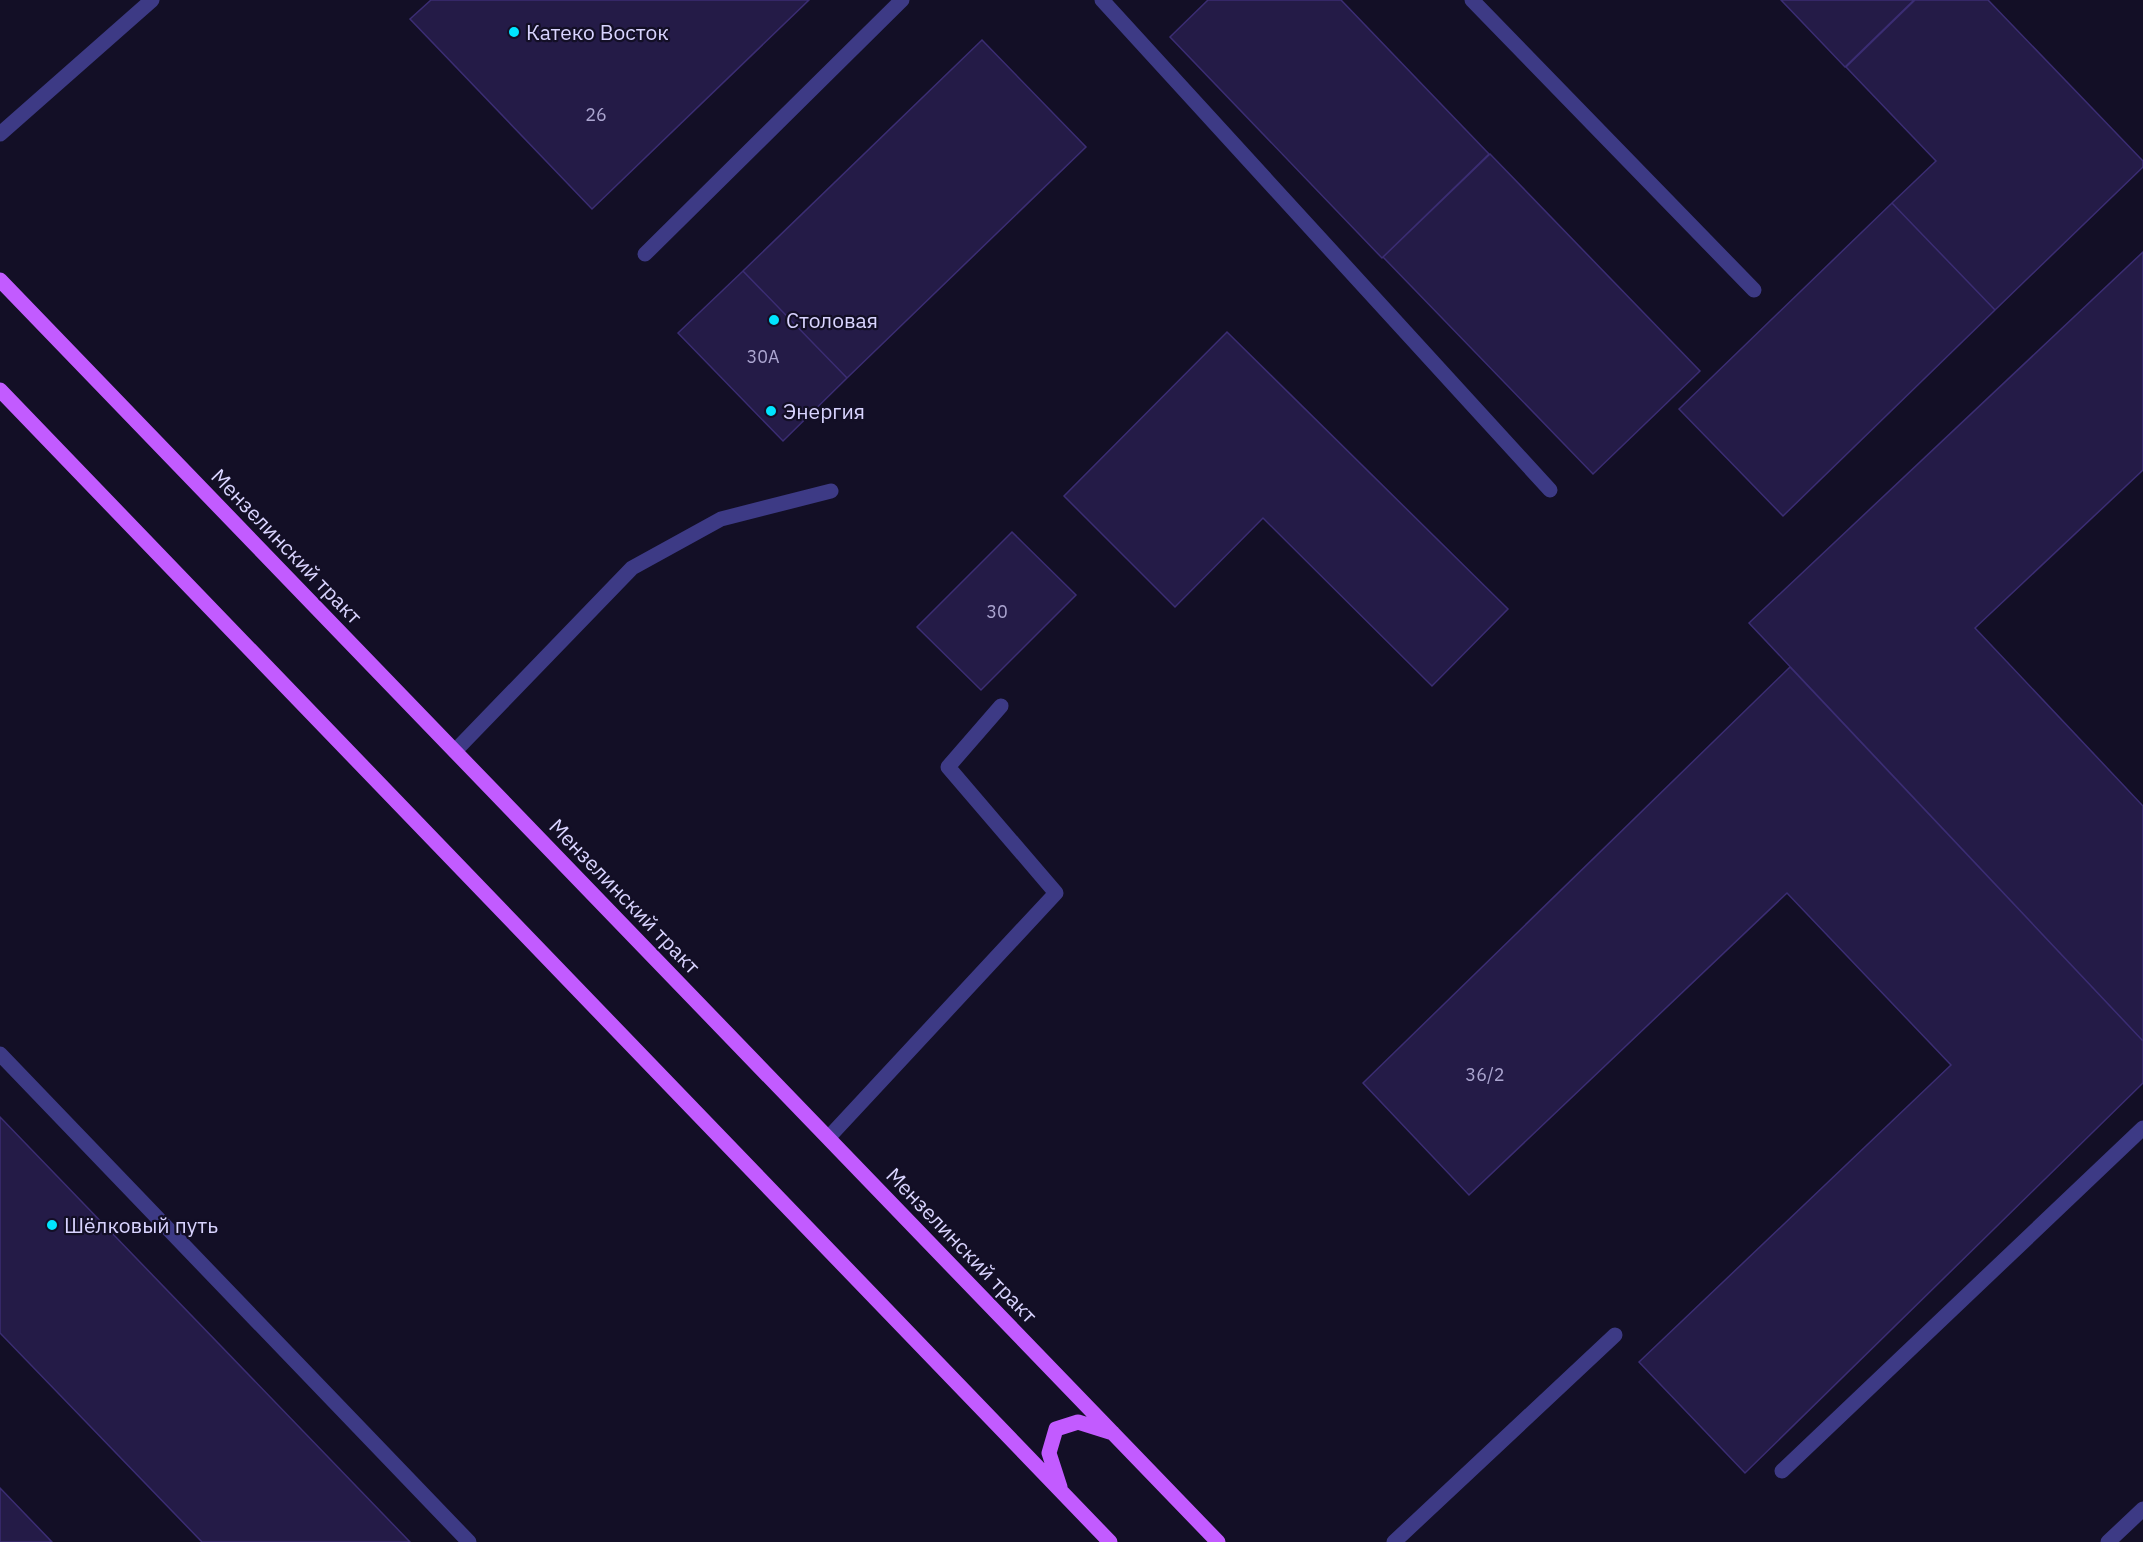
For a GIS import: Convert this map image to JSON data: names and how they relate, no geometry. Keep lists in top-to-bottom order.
{
  "streets": {
    "main road": ["Мензелинский тракт"]
  },
  "places": [
    "Катеко Восток",
    "Столовая",
    "Энергия",
    "Шёлковый путь"
  ],
  "house_numbers": [
    "26",
    "30А",
    "30",
    "36/2"
  ]
}
